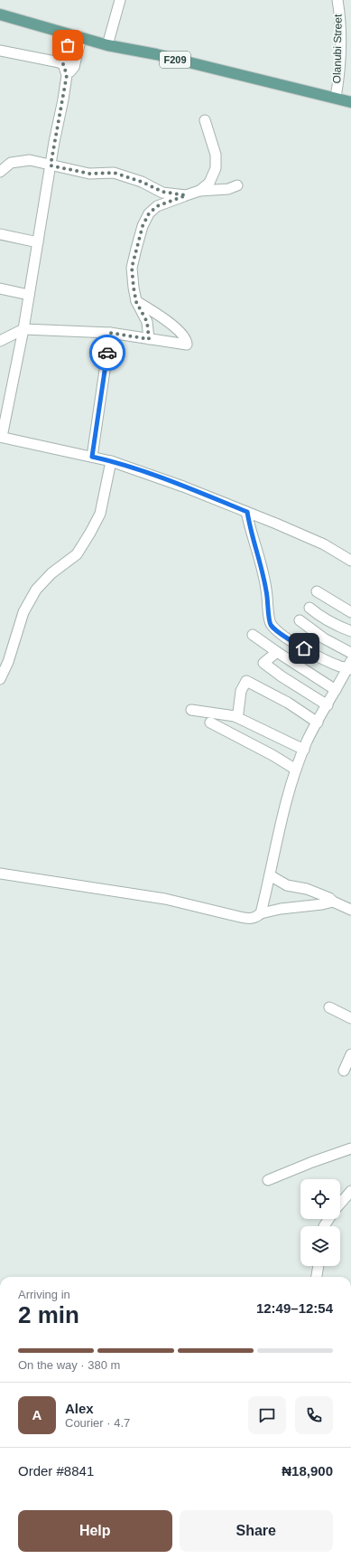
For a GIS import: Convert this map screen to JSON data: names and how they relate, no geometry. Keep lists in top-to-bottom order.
{
  "streets": {
    "main road": ["F209"],
    "street": ["Olanubi Street"]
  },
  "crossings": [
    ["Olanubi Street", "F209"]
  ],
  "page": {
    "heading": ["2 min", "Arriving in", "12:49–12:54"],
    "panel": [
      "Alex",
      "Courier · 4.7",
      "Order #8841",
      "₦18,900"
    ],
    "bar": "On the way · 380 m",
    "round": "A",
    "buttons": ["Help", "Share"]
  }
}
